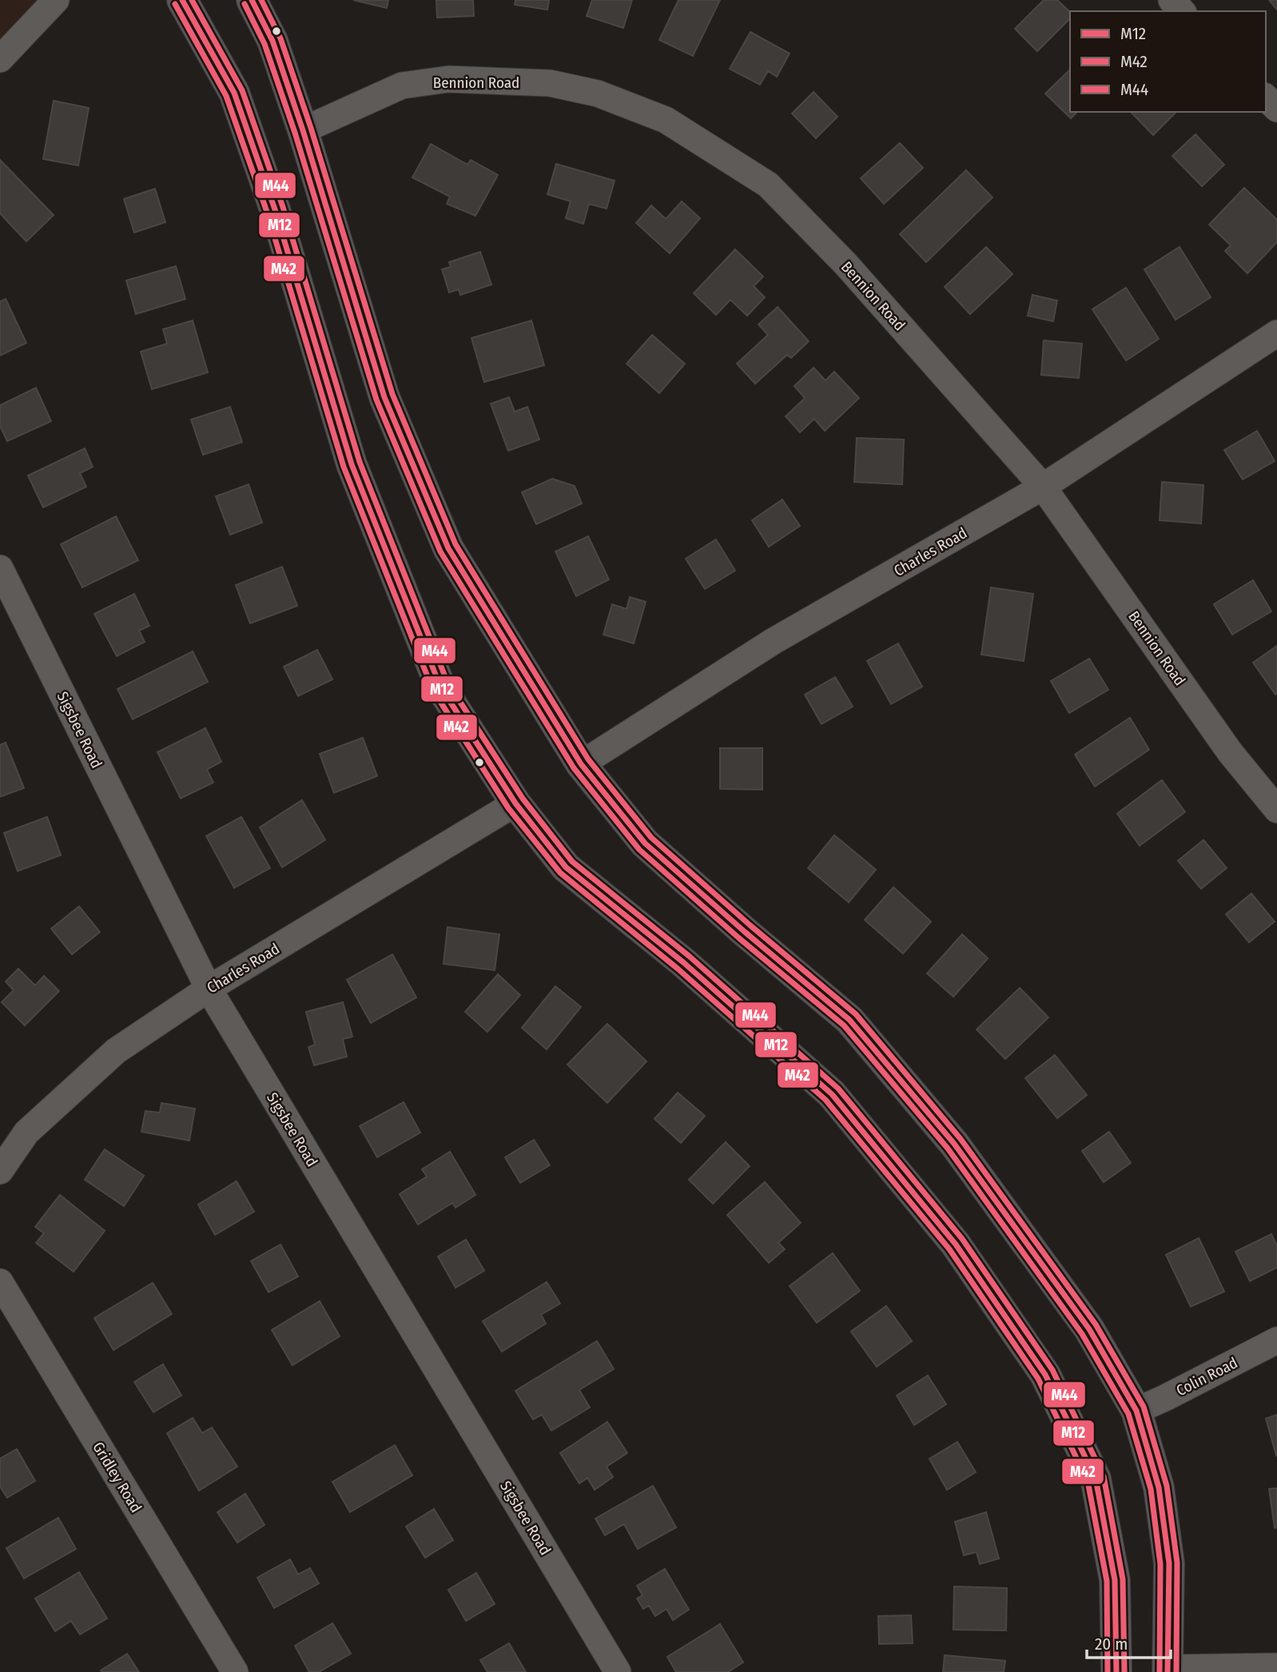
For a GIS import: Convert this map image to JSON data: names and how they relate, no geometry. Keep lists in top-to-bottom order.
{
  "streets": {
    "street": [
      "Bennion Road",
      "Charles Road",
      "Sigsbee Road",
      "Colin Road",
      "Gridley Road"
    ]
  },
  "crossings": [
    ["Bennion Road", "Charles Road"],
    ["Charles Road", "Sigsbee Road"]
  ],
  "lines": ["transit line M12", "transit line M44", "transit line M42"],
  "legend": ["M12", "M42", "M44"],
  "scale_bar": "20 m"
}
